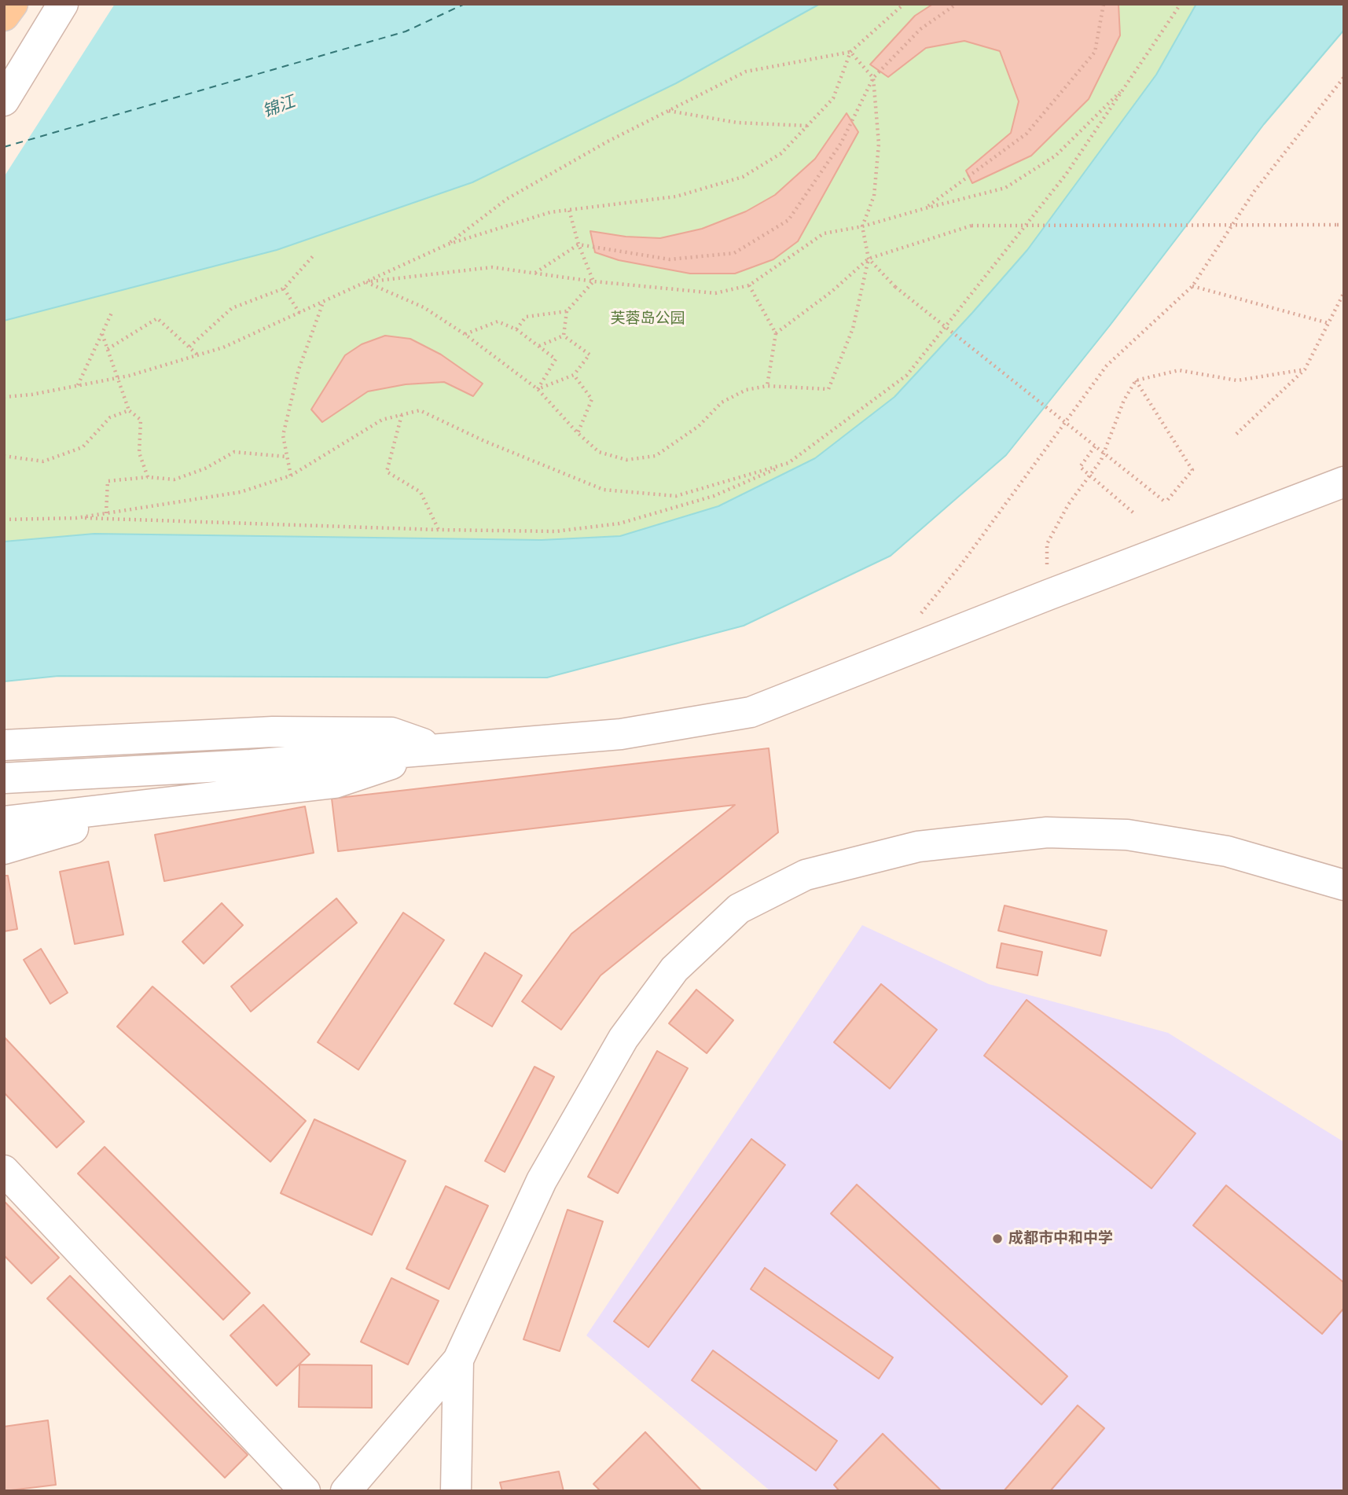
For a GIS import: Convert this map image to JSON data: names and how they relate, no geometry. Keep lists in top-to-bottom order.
{
  "water": ["锦江"],
  "parks": ["芙蓉岛公园"],
  "places": ["成都市中和中学"]
}
